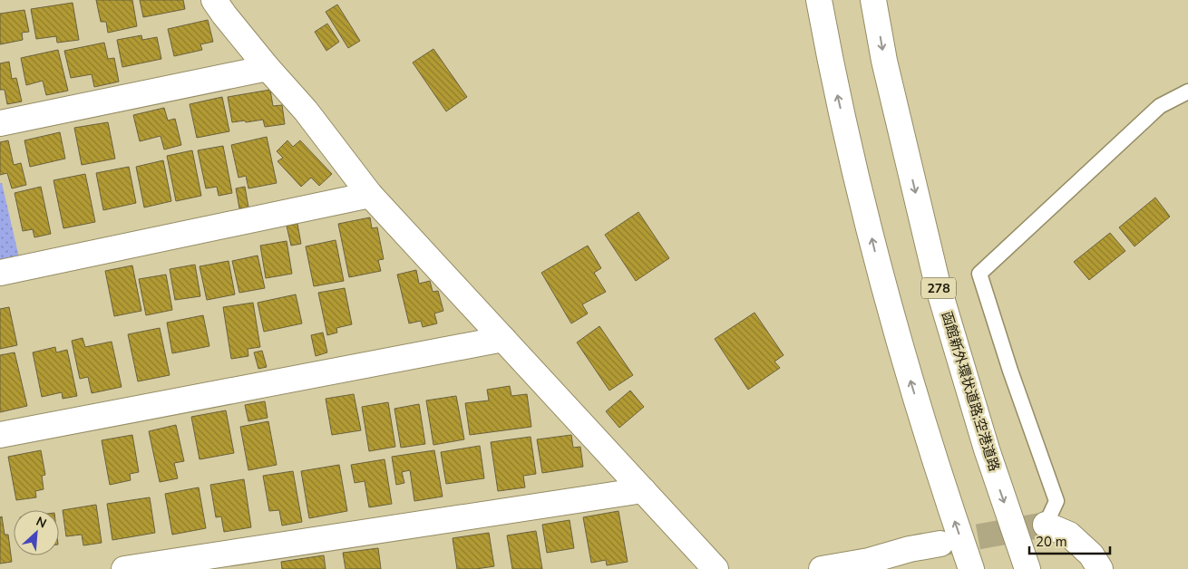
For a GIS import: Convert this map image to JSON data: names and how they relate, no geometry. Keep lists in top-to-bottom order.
{
  "streets": {
    "main road": ["278", "函館新外環状道路;空港道路"]
  },
  "scale_bar": "20 m",
  "north": "top right"
}
